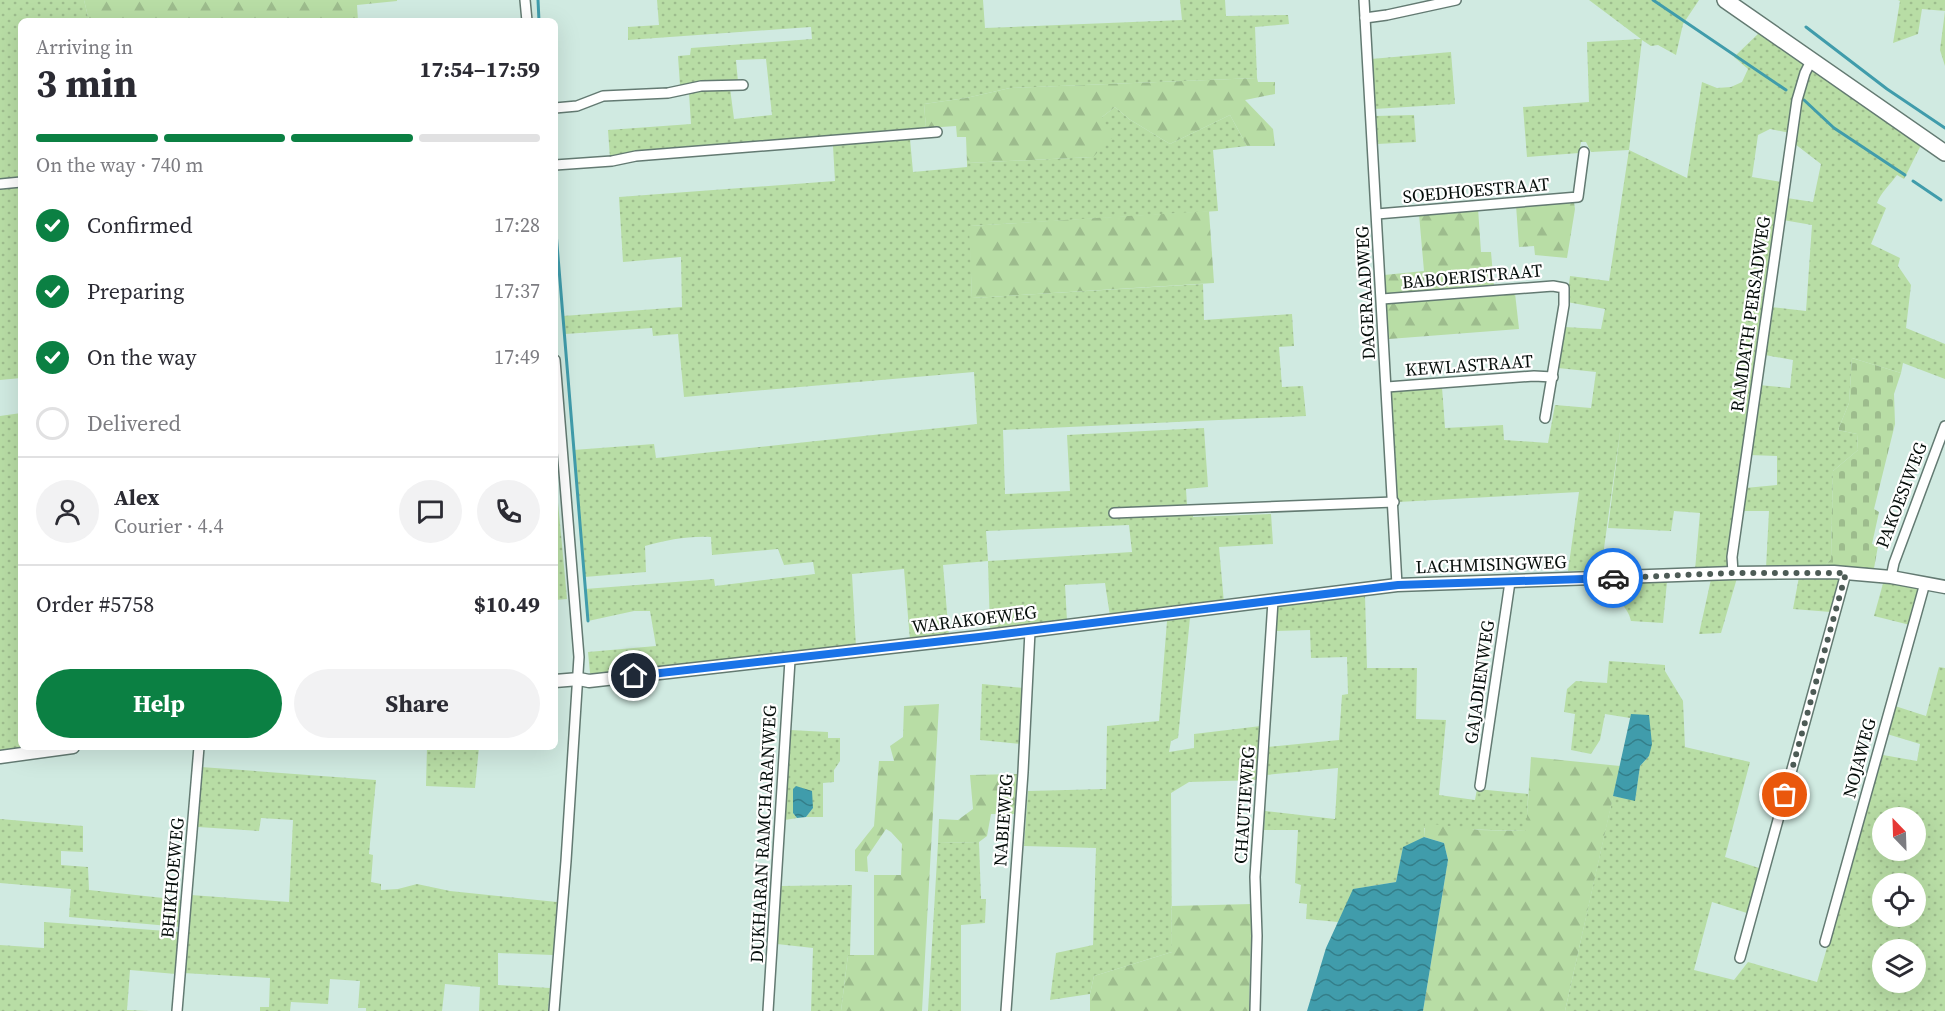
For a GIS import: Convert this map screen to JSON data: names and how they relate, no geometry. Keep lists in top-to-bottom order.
{
  "streets": {
    "street": [
      "SOEDHOESTRAAT",
      "BABOERISTRAAT",
      "DAGERAADWEG",
      "RAMDATH PERSADWEG",
      "KEWLASTRAAT",
      "PAKOESIWEG",
      "LACHMISINGWEG",
      "WARAKOEWEG",
      "GAJADIENWEG",
      "NOJAWEG",
      "CHAUTIEWEG",
      "NABIEWEG",
      "DUKHARAN RAMCHARANWEG",
      "BHIKHOEWEG"
    ]
  },
  "crossings": [
    ["SOEDHOESTRAAT", "DAGERAADWEG"],
    ["BABOERISTRAAT", "DAGERAADWEG"],
    ["BABOERISTRAAT", "KEWLASTRAAT"],
    ["DAGERAADWEG", "KEWLASTRAAT"],
    ["DAGERAADWEG", "LACHMISINGWEG"],
    ["DAGERAADWEG", "WARAKOEWEG"],
    ["RAMDATH PERSADWEG", "LACHMISINGWEG"],
    ["PAKOESIWEG", "LACHMISINGWEG"],
    ["LACHMISINGWEG", "WARAKOEWEG"],
    ["LACHMISINGWEG", "GAJADIENWEG"],
    ["LACHMISINGWEG", "NOJAWEG"],
    ["WARAKOEWEG", "CHAUTIEWEG"],
    ["WARAKOEWEG", "NABIEWEG"],
    ["WARAKOEWEG", "DUKHARAN RAMCHARANWEG"]
  ],
  "north": "top left",
  "page": {
    "heading": ["3 min", "Arriving in", "17:54–17:59"],
    "panel": [
      "Alex",
      "Courier · 4.4",
      "Order #5758",
      "$10.49"
    ],
    "bar": "On the way · 740 m",
    "list": [
      ["Confirmed", "17:28"],
      ["Preparing", "17:37"],
      ["On the way", "17:49"],
      "Delivered"
    ],
    "buttons": ["Help", "Share"]
  }
}
